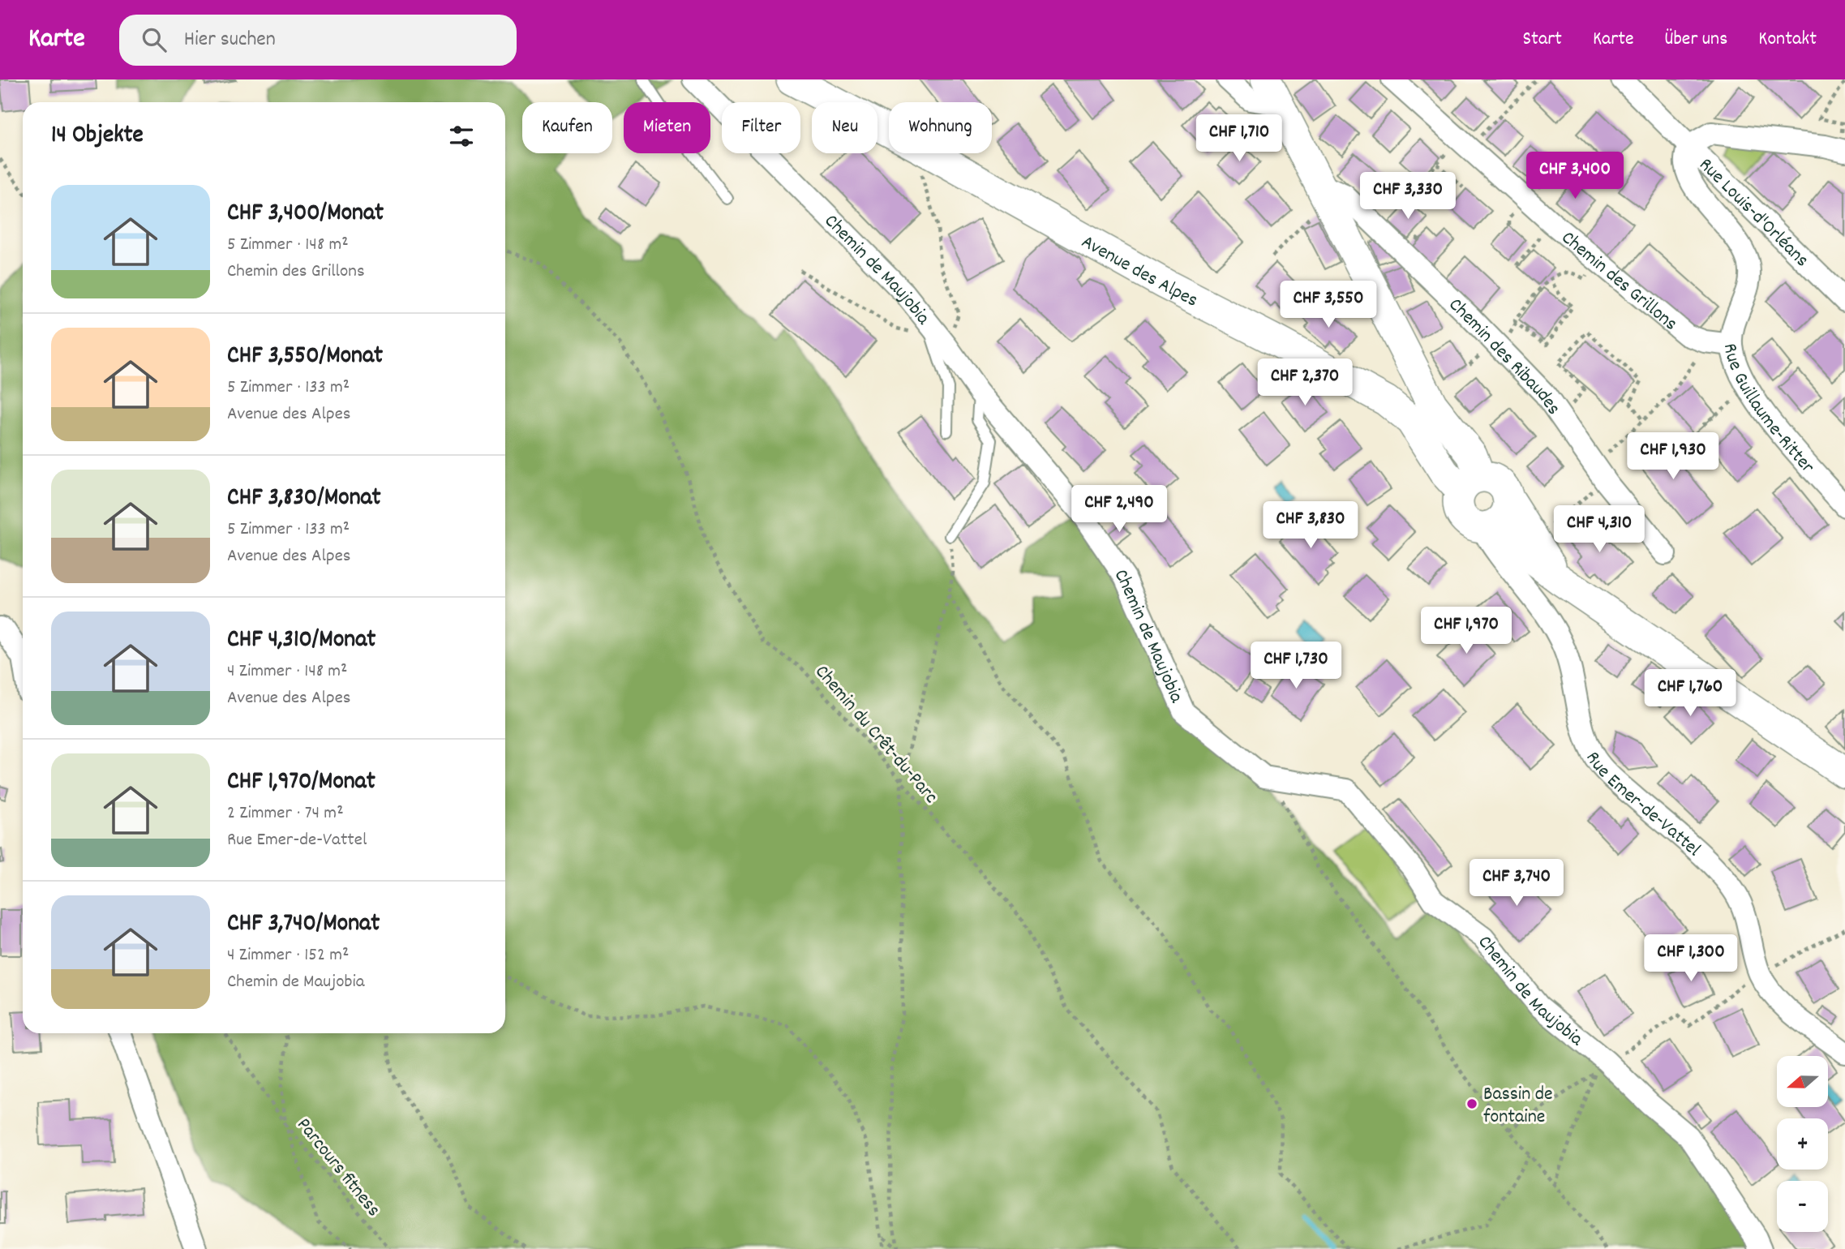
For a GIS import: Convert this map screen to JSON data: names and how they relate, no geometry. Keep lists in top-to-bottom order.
{
  "streets": {
    "main road": ["Avenue des Alpes"],
    "street": [
      "Rue Louis-d'Orléans",
      "Chemin de Maujobia",
      "Chemin des Grillons",
      "Chemin des Ribaudes",
      "Rue Guillaume-Ritter",
      "Rue Emer-de-Vattel"
    ],
    "path": ["Chemin du Crêt-du-Parc", "Parcours fitness"]
  },
  "crossings": [
    ["Rue Louis-d'Orléans", "Rue Guillaume-Ritter"],
    ["Avenue des Alpes", "Rue Emer-de-Vattel"],
    ["Chemin des Grillons", "Rue Guillaume-Ritter"]
  ],
  "places": ["Bassin de fontaine"],
  "north": "left",
  "page": {
    "header": "Karte",
    "search": "Hier suchen",
    "nav": [
      "Start",
      "Karte",
      "Über uns",
      "Kontakt"
    ],
    "chip": [
      "Kaufen",
      "Mieten",
      "Filter",
      "Neu",
      "Wohnung"
    ],
    "heading": "14 Objekte",
    "price": [
      "CHF 1,710",
      "CHF 3,400",
      "CHF 3,330",
      "CHF 3,550",
      "CHF 2,370",
      "CHF 1,930",
      "CHF 2,490",
      "CHF 3,830",
      "CHF 4,310",
      "CHF 1,970",
      "CHF 1,730",
      "CHF 1,760",
      "CHF 3,740",
      "CHF 1,300"
    ],
    "list": [
      {
        "name": "CHF 3,400/Monat",
        "note": "5 Zimmer · 148 m² · Chemin des Grillons"
      },
      {
        "name": "CHF 3,550/Monat",
        "note": "5 Zimmer · 133 m² · Avenue des Alpes"
      },
      {
        "name": "CHF 3,830/Monat",
        "note": "5 Zimmer · 133 m² · Avenue des Alpes"
      },
      {
        "name": "CHF 4,310/Monat",
        "note": "4 Zimmer · 148 m² · Avenue des Alpes"
      },
      {
        "name": "CHF 1,970/Monat",
        "note": "2 Zimmer · 74 m² · Rue Emer-de-Vattel"
      },
      {
        "name": "CHF 3,740/Monat",
        "note": "4 Zimmer · 152 m² · Chemin de Maujobia"
      }
    ],
    "map_buttons": ["+", "−"]
  }
}
